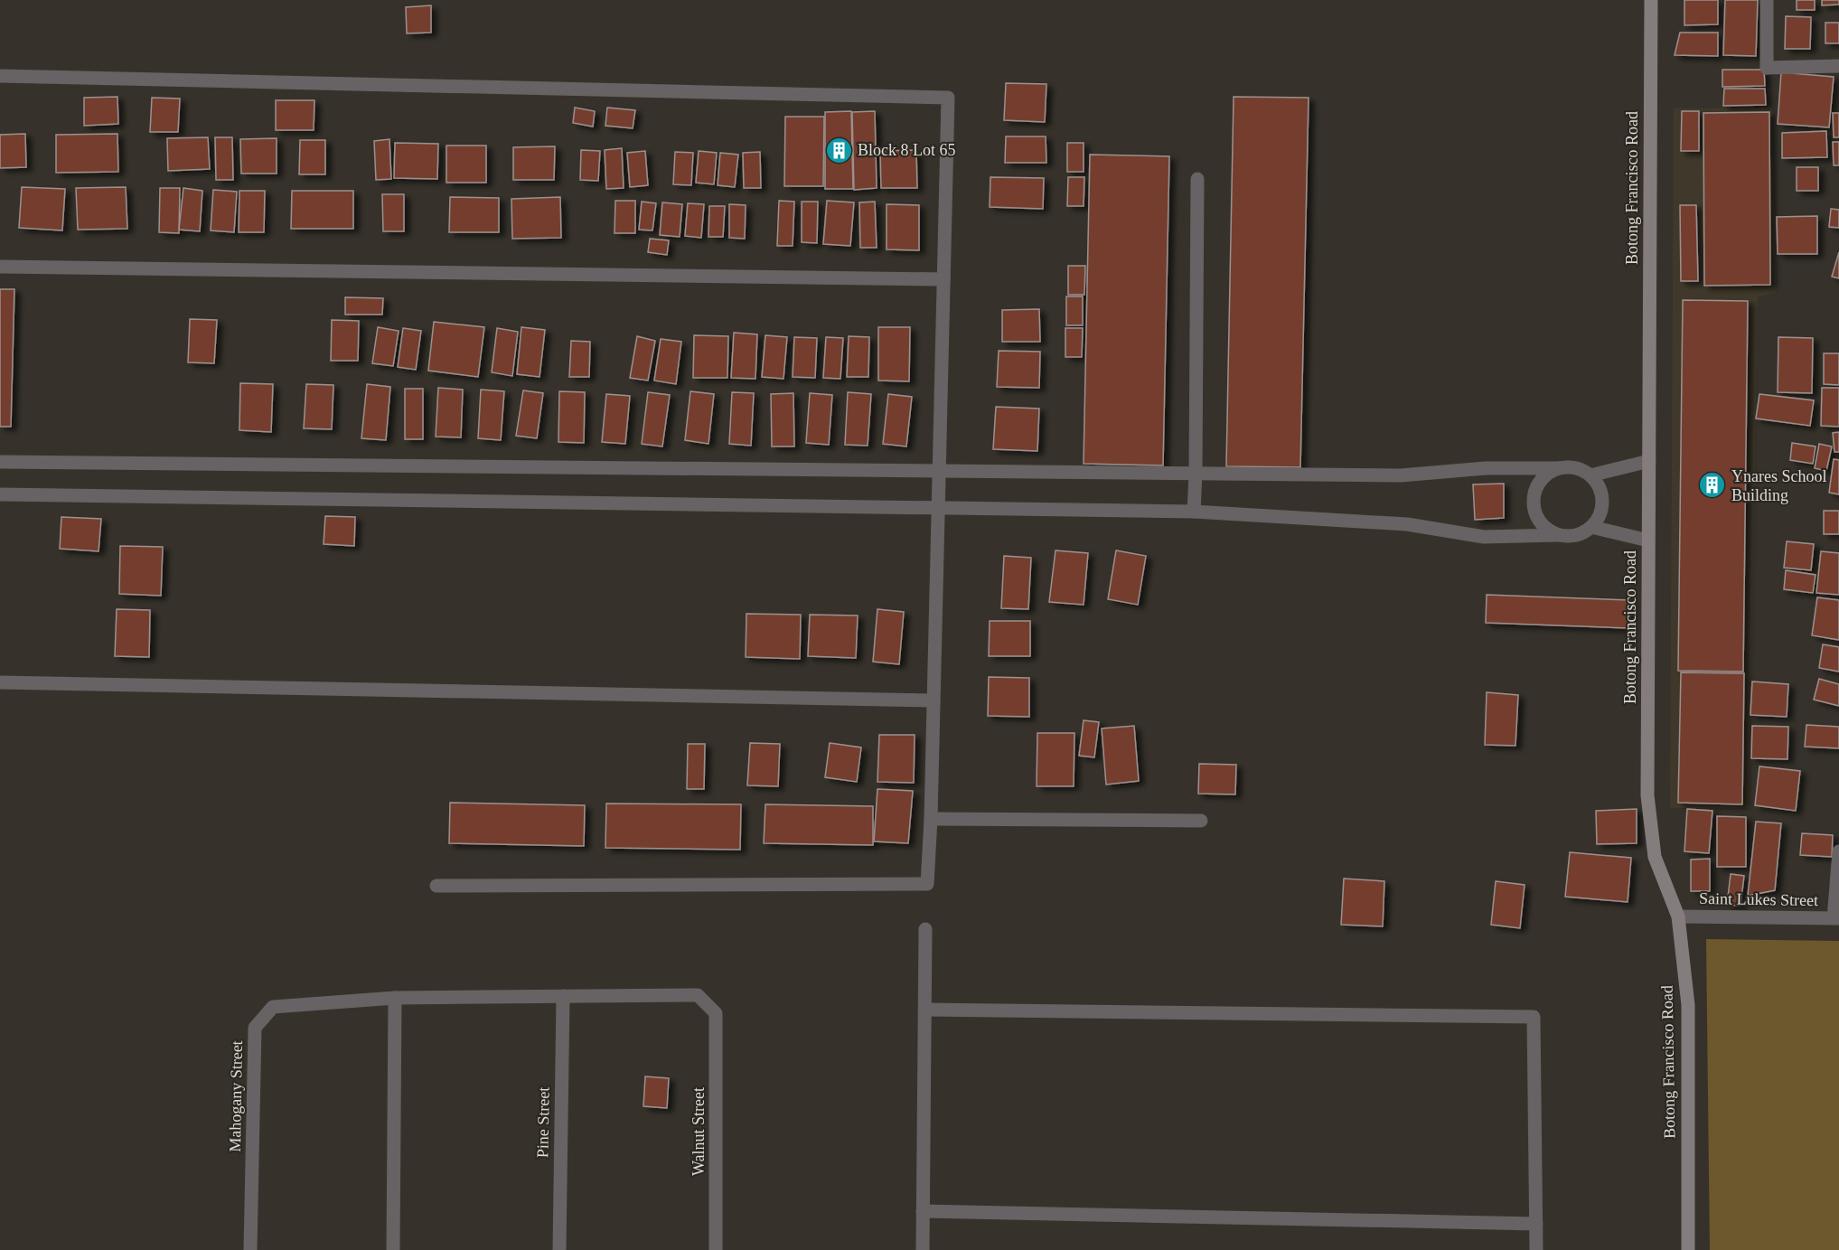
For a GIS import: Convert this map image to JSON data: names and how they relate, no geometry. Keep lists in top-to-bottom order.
{
  "streets": {
    "street": [
      "Botong Francisco Road",
      "Saint Lukes Street",
      "Mahogany Street",
      "Pine Street",
      "Walnut Street"
    ]
  },
  "crossings": [
    ["Botong Francisco Road", "Saint Lukes Street"],
    ["Mahogany Street", "Pine Street"],
    ["Mahogany Street", "Walnut Street"]
  ],
  "places": {
    "building": ["Block 8 Lot 65", "Ynares School Building"]
  }
}
